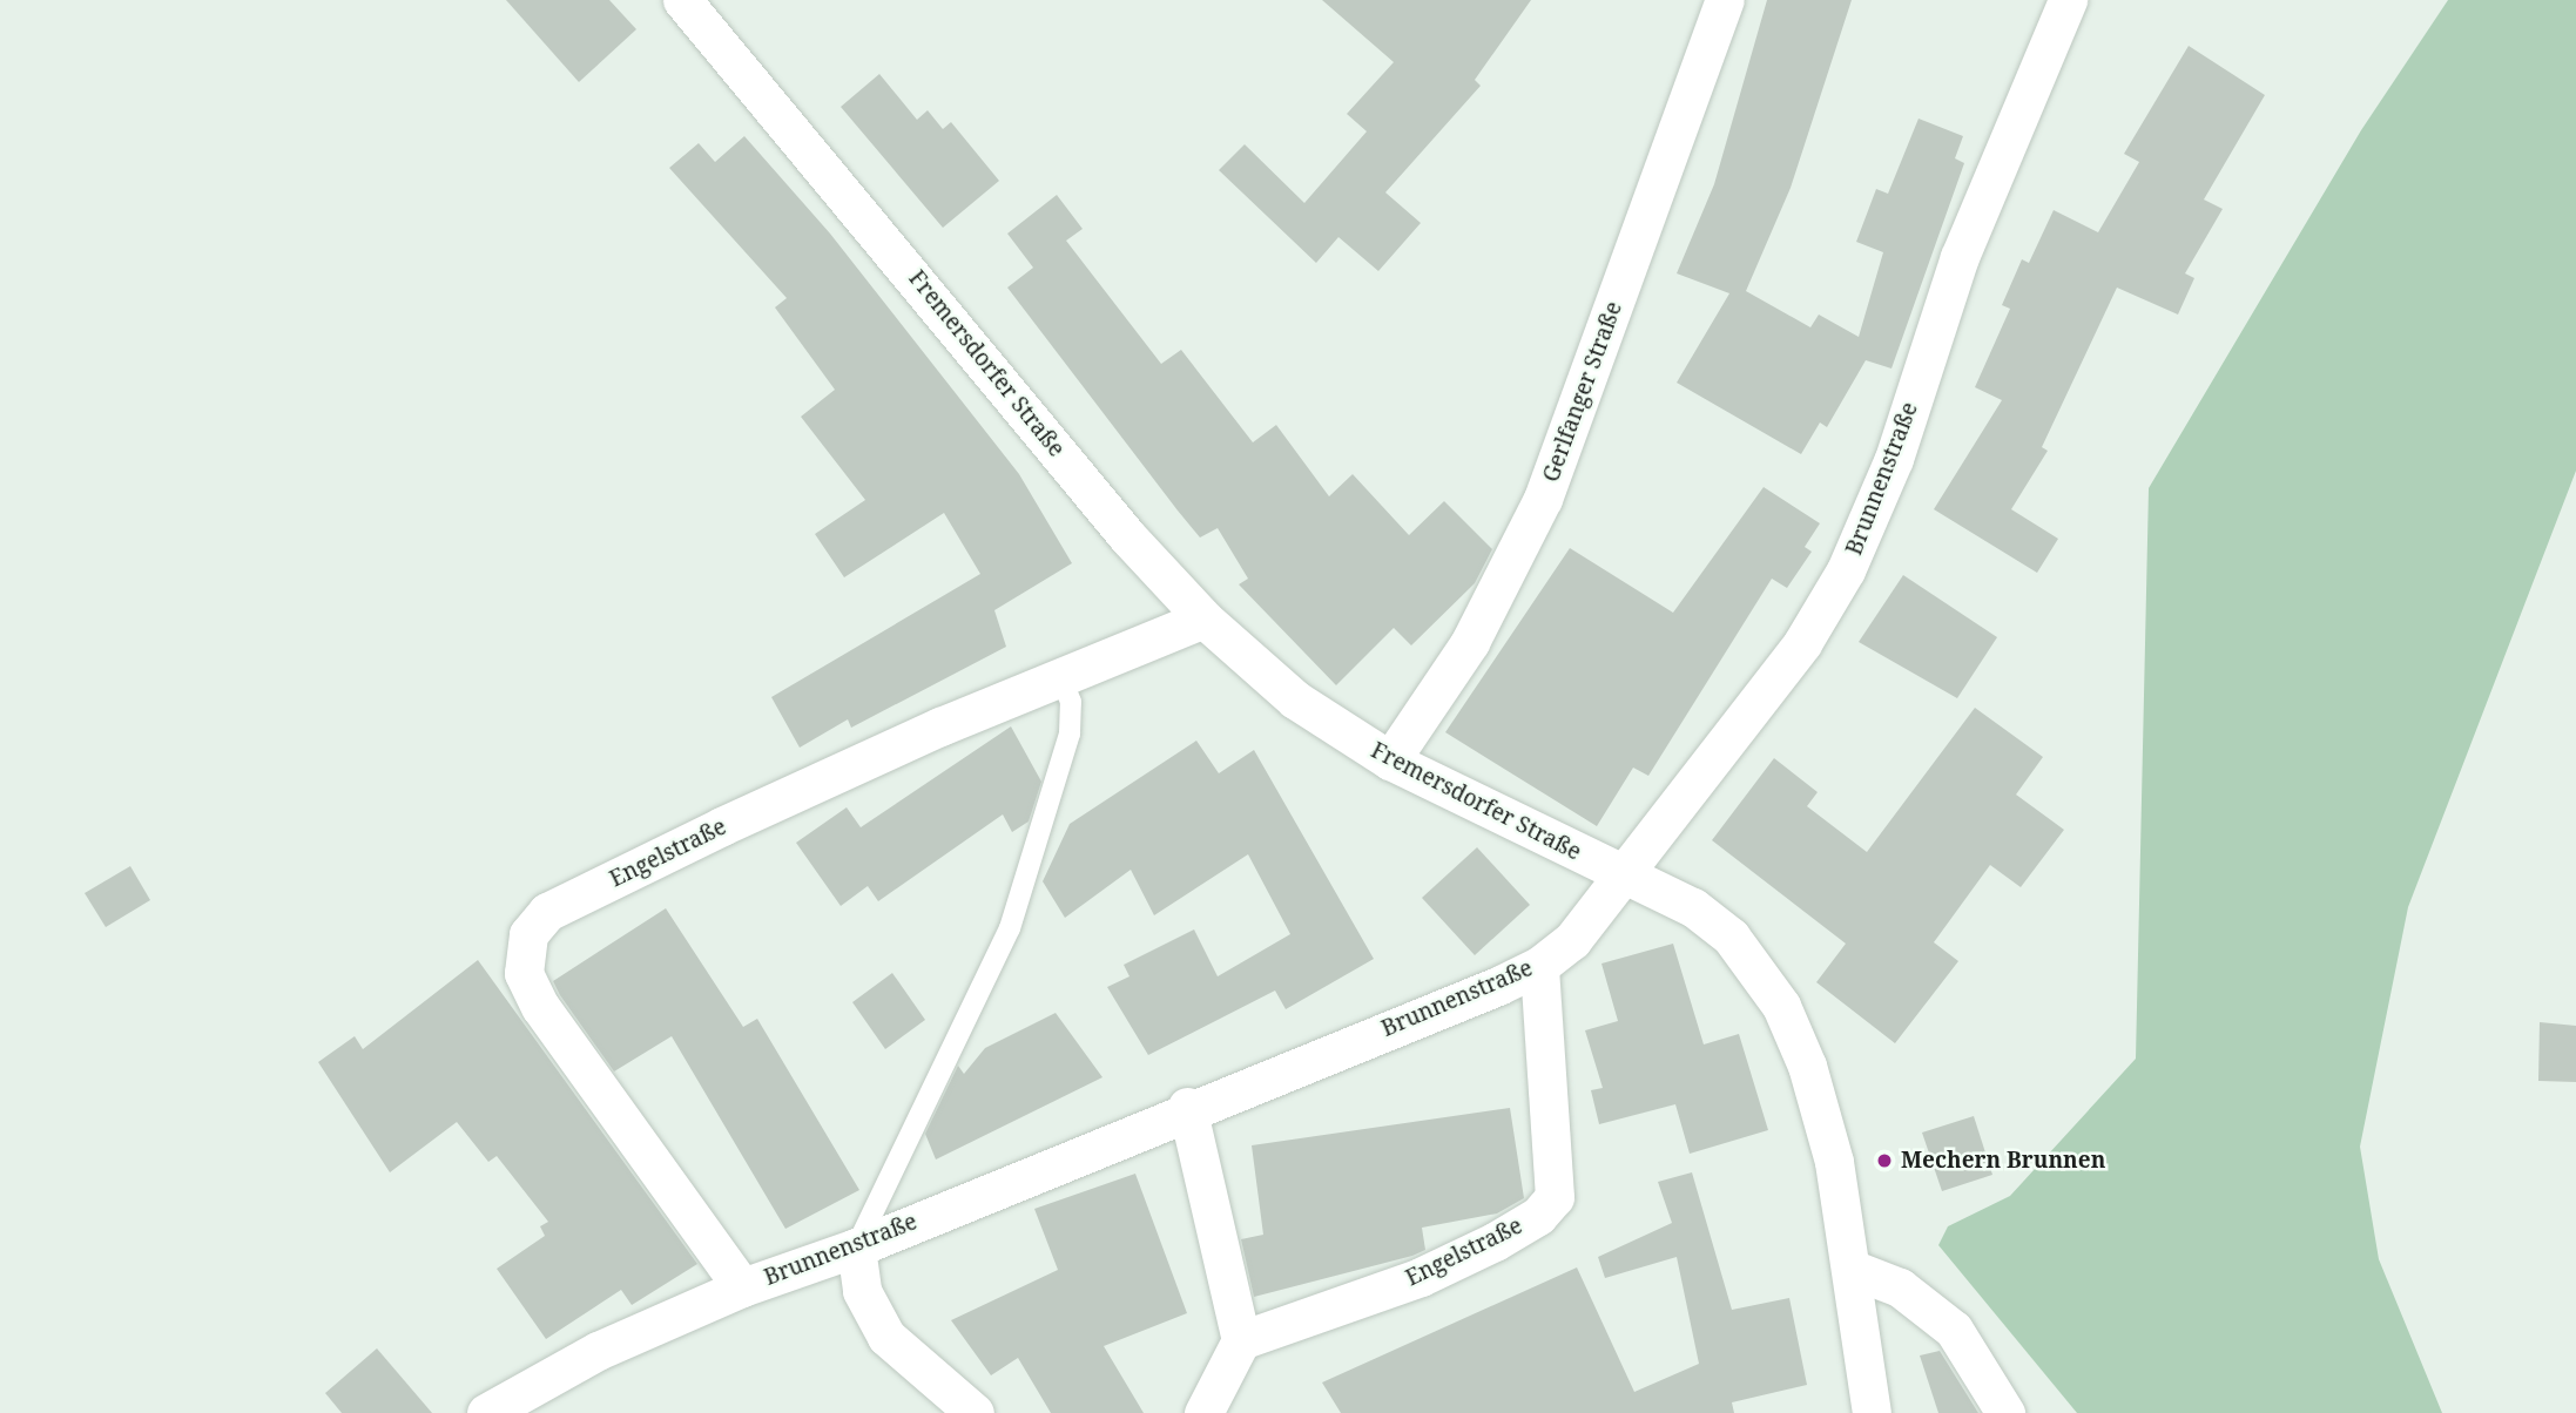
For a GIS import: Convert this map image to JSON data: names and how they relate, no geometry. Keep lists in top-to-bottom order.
{
  "streets": {
    "street": [
      "Fremersdorfer Straße",
      "Gerlfanger Straße",
      "Brunnenstraße",
      "Engelstraße"
    ]
  },
  "crossings": [
    ["Fremersdorfer Straße", "Gerlfanger Straße"],
    ["Fremersdorfer Straße", "Brunnenstraße"],
    ["Fremersdorfer Straße", "Engelstraße"],
    ["Brunnenstraße", "Engelstraße"]
  ],
  "places": ["Mechern Brunnen"]
}
